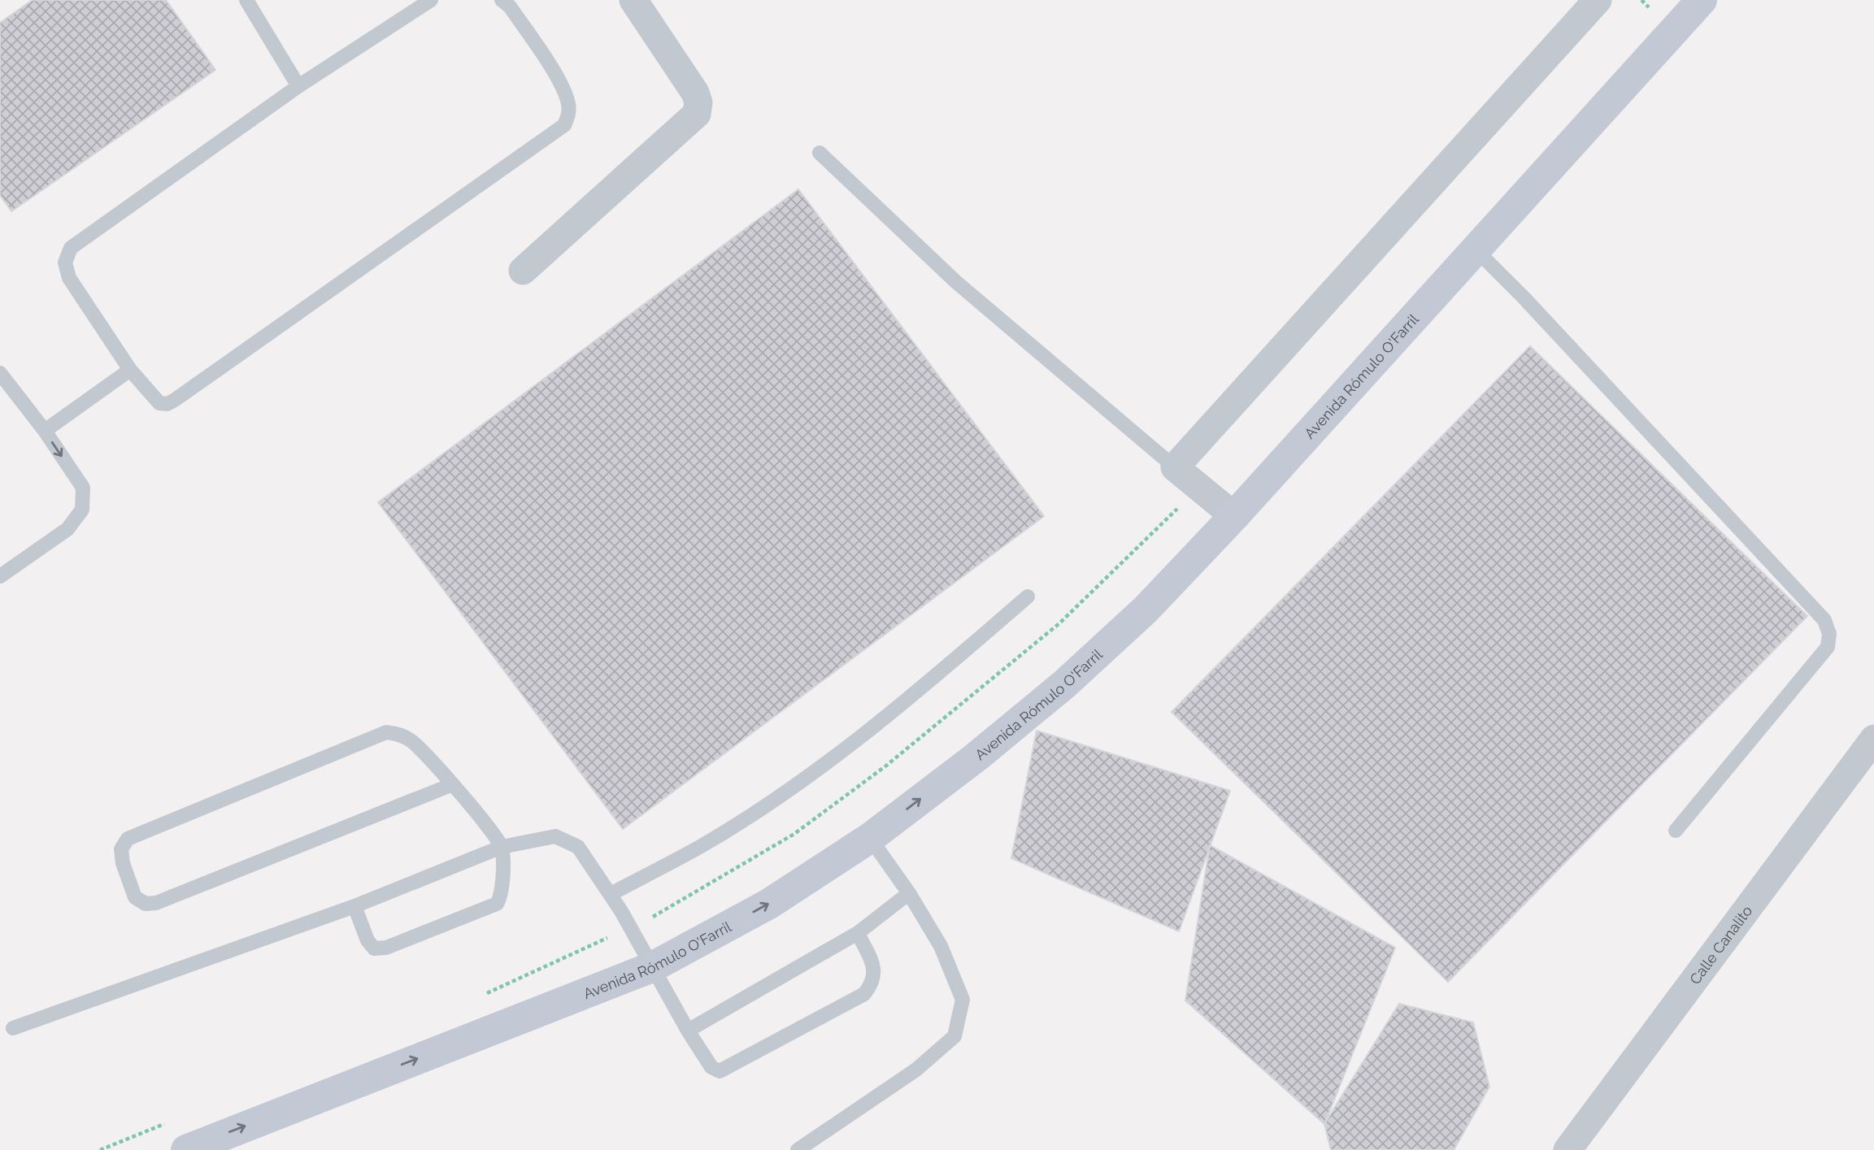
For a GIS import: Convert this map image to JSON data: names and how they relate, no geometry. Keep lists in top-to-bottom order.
{
  "streets": {
    "street": ["Avenida Rómulo O'Farril", "Calle Canalito"]
  },
  "one_way": ["Avenida Rómulo O'Farril"]
}
